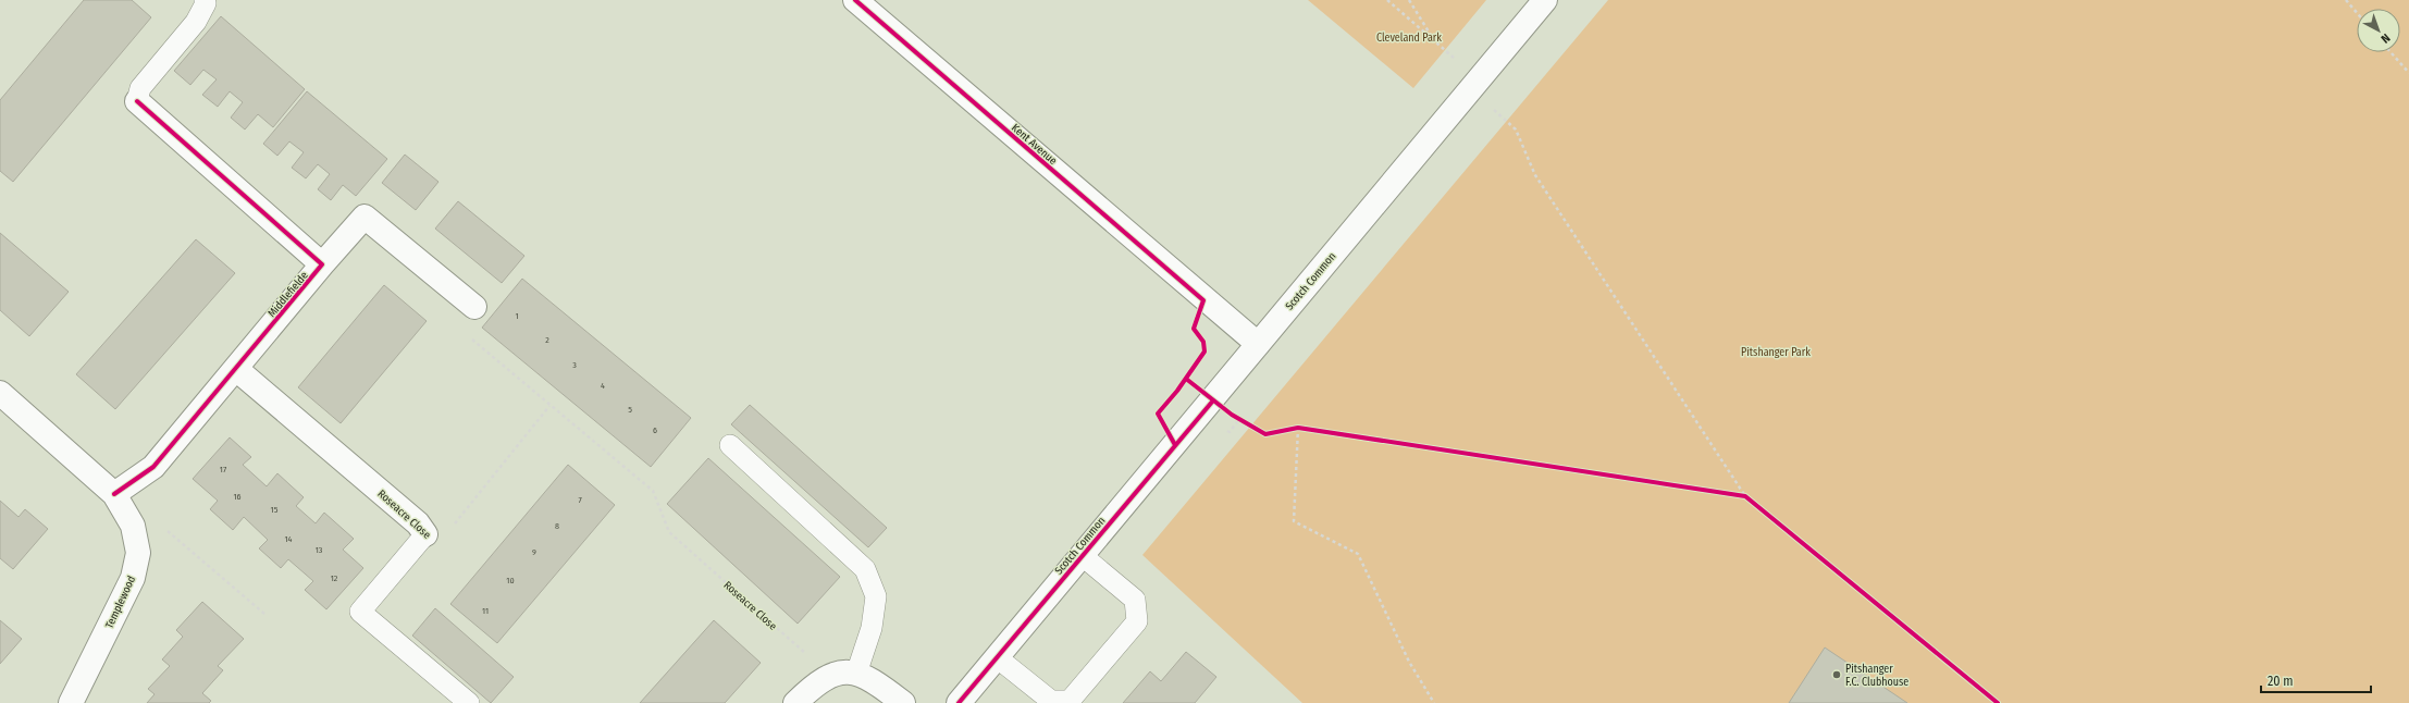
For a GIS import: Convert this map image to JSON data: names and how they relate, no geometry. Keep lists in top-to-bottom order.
{
  "streets": {
    "street": [
      "Kent Avenue",
      "Scotch Common",
      "Middlefielde",
      "Roseacre Close",
      "Templewood"
    ]
  },
  "crossings": [
    ["Kent Avenue", "Scotch Common"],
    ["Middlefielde", "Roseacre Close"],
    ["Middlefielde", "Templewood"]
  ],
  "parks": ["Cleveland Park", "Pitshanger Park"],
  "places": ["Pitshanger F.C. Clubhouse"],
  "house_numbers": [
    "1",
    "2",
    "3",
    "4",
    "5",
    "6",
    "17",
    "16",
    "7",
    "15",
    "8",
    "14",
    "13",
    "9",
    "12",
    "10",
    "11"
  ],
  "scale_bar": "20 m",
  "north": "bottom right"
}
